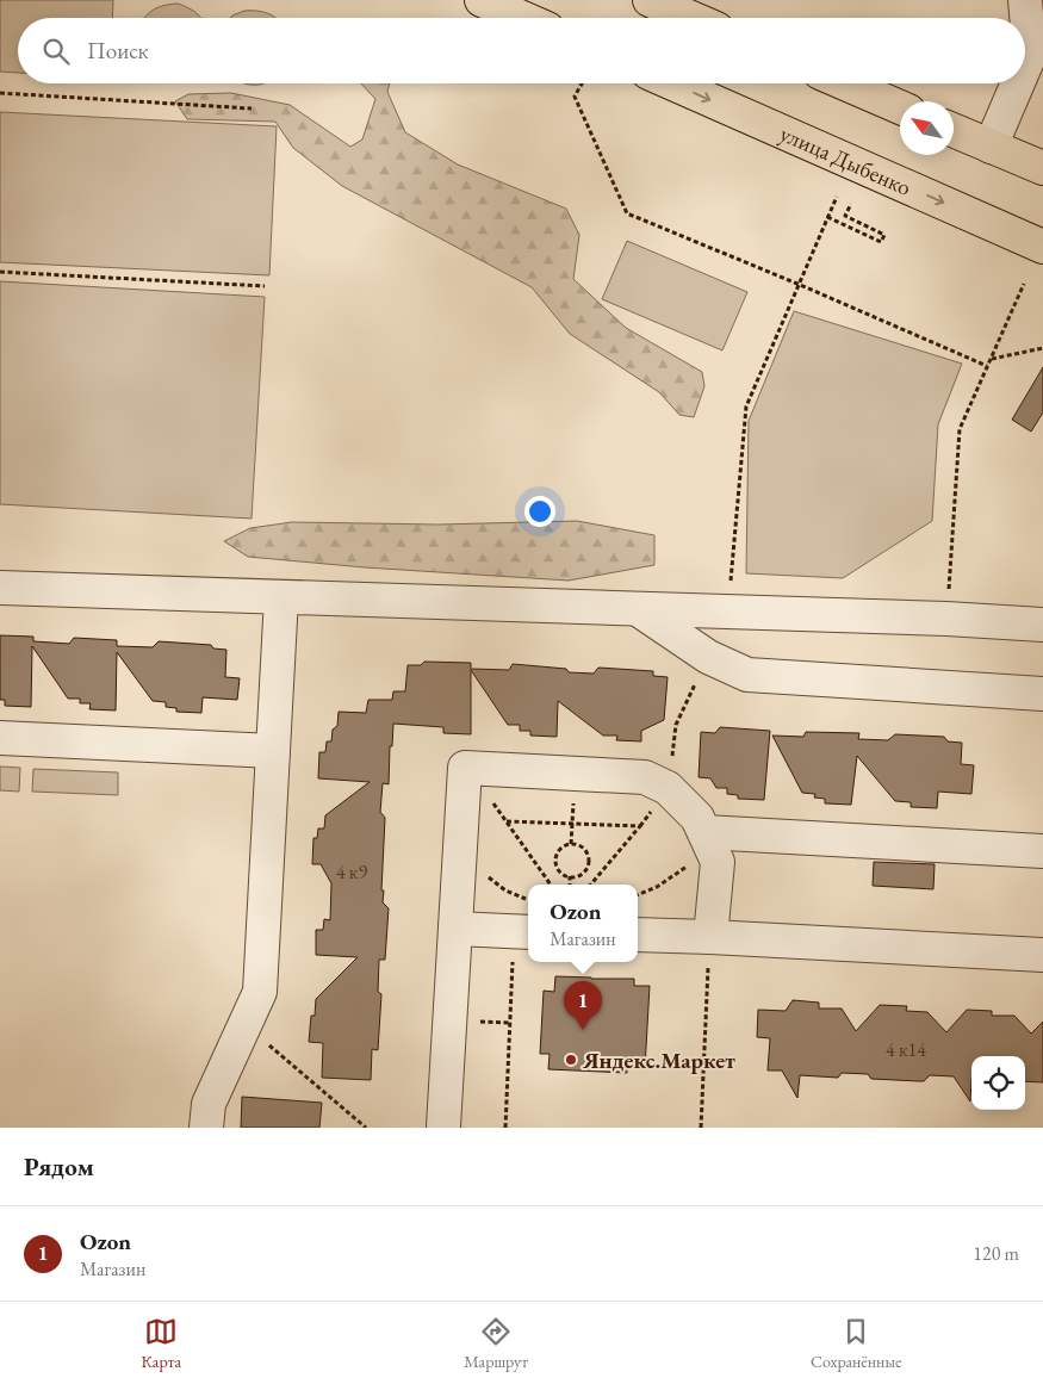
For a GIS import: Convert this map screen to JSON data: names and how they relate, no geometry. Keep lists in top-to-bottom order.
{
  "streets": {
    "main road": ["улица Дыбенко"]
  },
  "places": ["Яндекс.Маркет"],
  "house_numbers": ["4 к9", "4 к14"],
  "north": "top left",
  "page": {
    "search": "Поиск",
    "popup": ["Ozon", "Магазин"],
    "pins": "1",
    "heading": "Рядом",
    "list": [
      {
        "mark": "1",
        "name": "Ozon",
        "note": "Магазин",
        "value": "120 m"
      }
    ],
    "nav": ["Карта", "Маршрут", "Сохранённые"]
  }
}
